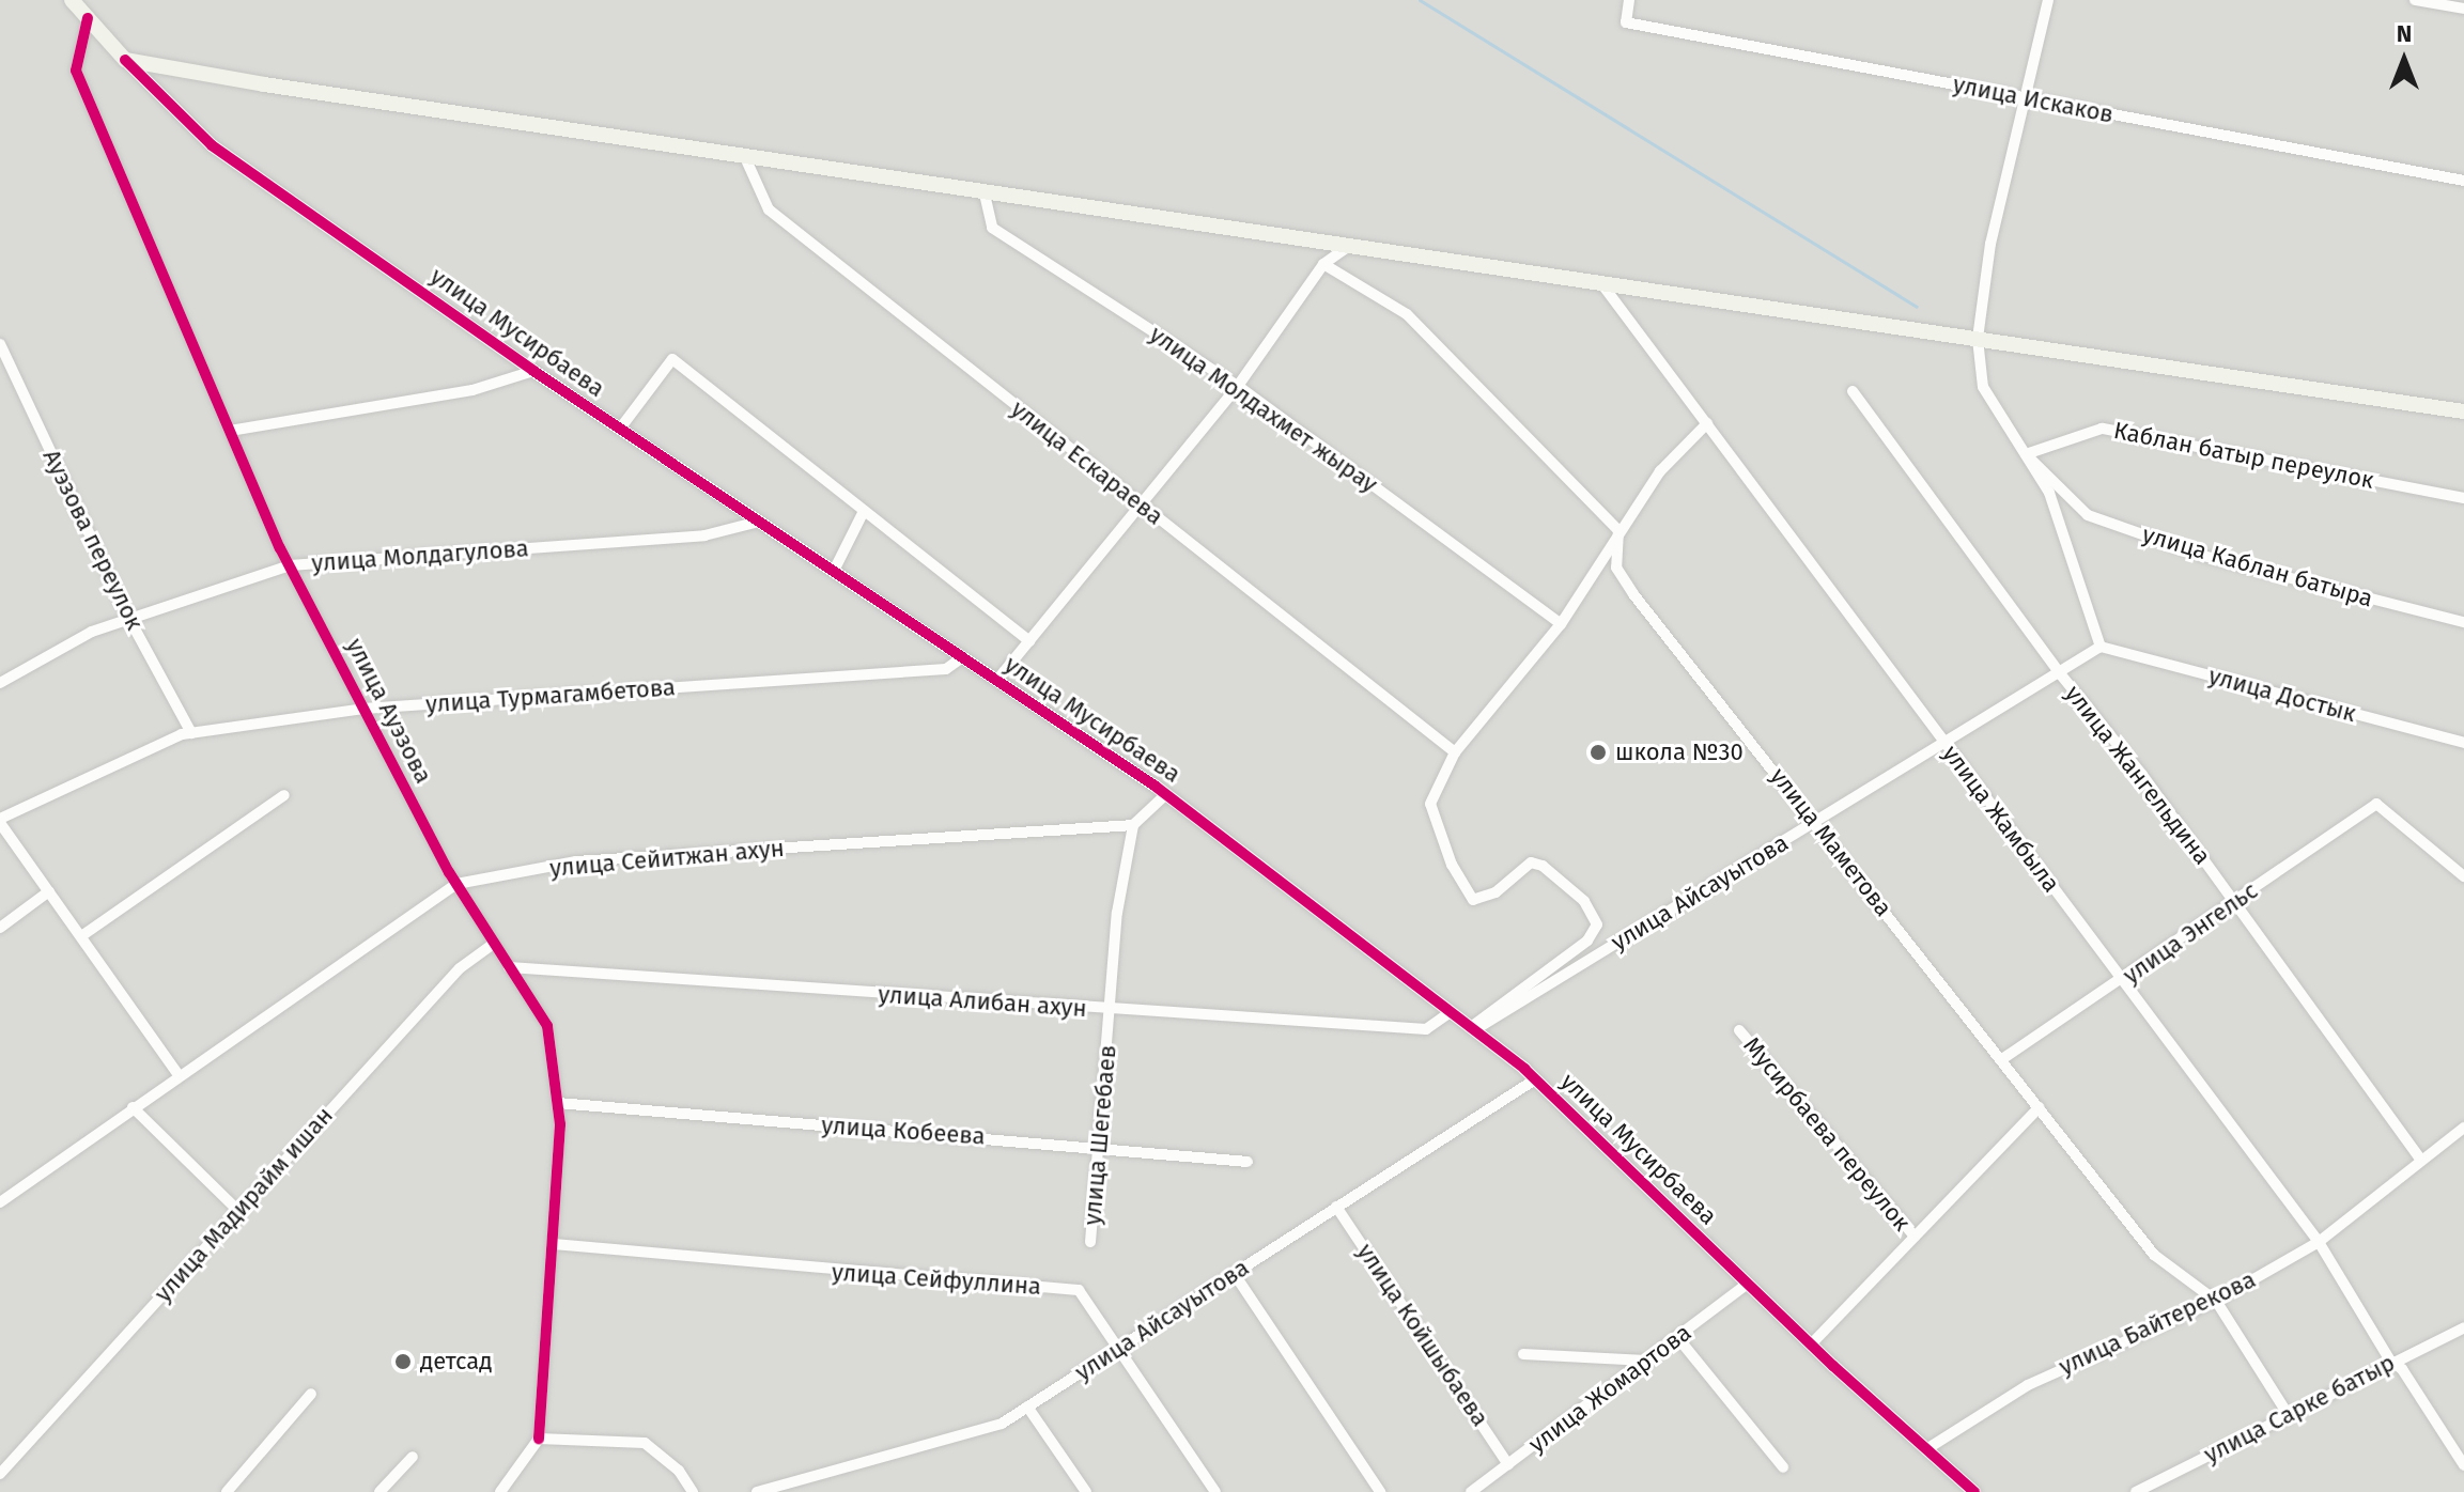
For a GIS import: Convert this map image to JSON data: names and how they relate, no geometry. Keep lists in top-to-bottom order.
{
  "streets": {
    "street": [
      "улица Искаков",
      "улица Мусирбаева",
      "улица Молдахмет жырау",
      "Каблан батыр переулок",
      "улица Ескараева",
      "Ауэзова переулок",
      "улица Молдагулова",
      "улица Каблан батыра",
      "улица Достык",
      "улица Турмагамбетова",
      "улица Ауэзова",
      "улица Жангельдина",
      "улица Жамбыла",
      "улица Маметова",
      "улица Сейитжан ахун",
      "улица Айсауытова",
      "улица Энгельс",
      "улица Алибан ахун",
      "улица Кобеева",
      "Мусирбаева переулок",
      "улица Шегебаев",
      "улица Мадирайм ишан",
      "улица Сейфуллина",
      "улица Байтерекова",
      "улица Койшыбаева",
      "улица Жомартова",
      "улица Сарке батыр"
    ]
  },
  "crossings": [
    ["улица Мусирбаева", "улица Молдагулова"],
    ["улица Мусирбаева", "улица Турмагамбетова"],
    ["улица Мусирбаева", "улица Айсауытова"],
    ["улица Мусирбаева", "улица Алибан ахун"],
    ["улица Мусирбаева", "Мусирбаева переулок"],
    ["улица Мусирбаева", "улица Байтерекова"],
    ["улица Мусирбаева", "улица Жомартова"],
    ["Каблан батыр переулок", "улица Каблан батыра"],
    ["Ауэзова переулок", "улица Молдагулова"],
    ["Ауэзова переулок", "улица Турмагамбетова"],
    ["улица Молдагулова", "улица Ауэзова"],
    ["улица Достык", "улица Айсауытова"],
    ["улица Турмагамбетова", "улица Ауэзова"],
    ["улица Ауэзова", "улица Сейитжан ахун"],
    ["улица Ауэзова", "улица Алибан ахун"],
    ["улица Ауэзова", "улица Кобеева"],
    ["улица Ауэзова", "улица Мадирайм ишан"],
    ["улица Ауэзова", "улица Сейфуллина"],
    ["улица Жангельдина", "улица Айсауытова"],
    ["улица Жангельдина", "улица Энгельс"],
    ["улица Жангельдина", "улица Байтерекова"],
    ["улица Жамбыла", "улица Айсауытова"],
    ["улица Жамбыла", "улица Энгельс"],
    ["улица Жамбыла", "улица Байтерекова"],
    ["улица Жамбыла", "улица Сарке батыр"],
    ["улица Маметова", "улица Айсауытова"],
    ["улица Маметова", "улица Энгельс"],
    ["улица Маметова", "Мусирбаева переулок"],
    ["улица Маметова", "улица Байтерекова"],
    ["улица Маметова", "улица Сарке батыр"],
    ["улица Сейитжан ахун", "улица Шегебаев"],
    ["улица Айсауытова", "улица Сейфуллина"],
    ["улица Айсауытова", "улица Койшыбаева"],
    ["улица Алибан ахун", "улица Шегебаев"],
    ["улица Кобеева", "улица Шегебаев"],
    ["улица Койшыбаева", "улица Жомартова"]
  ],
  "places": ["школа №30", "детсад"],
  "north": "top"
}
